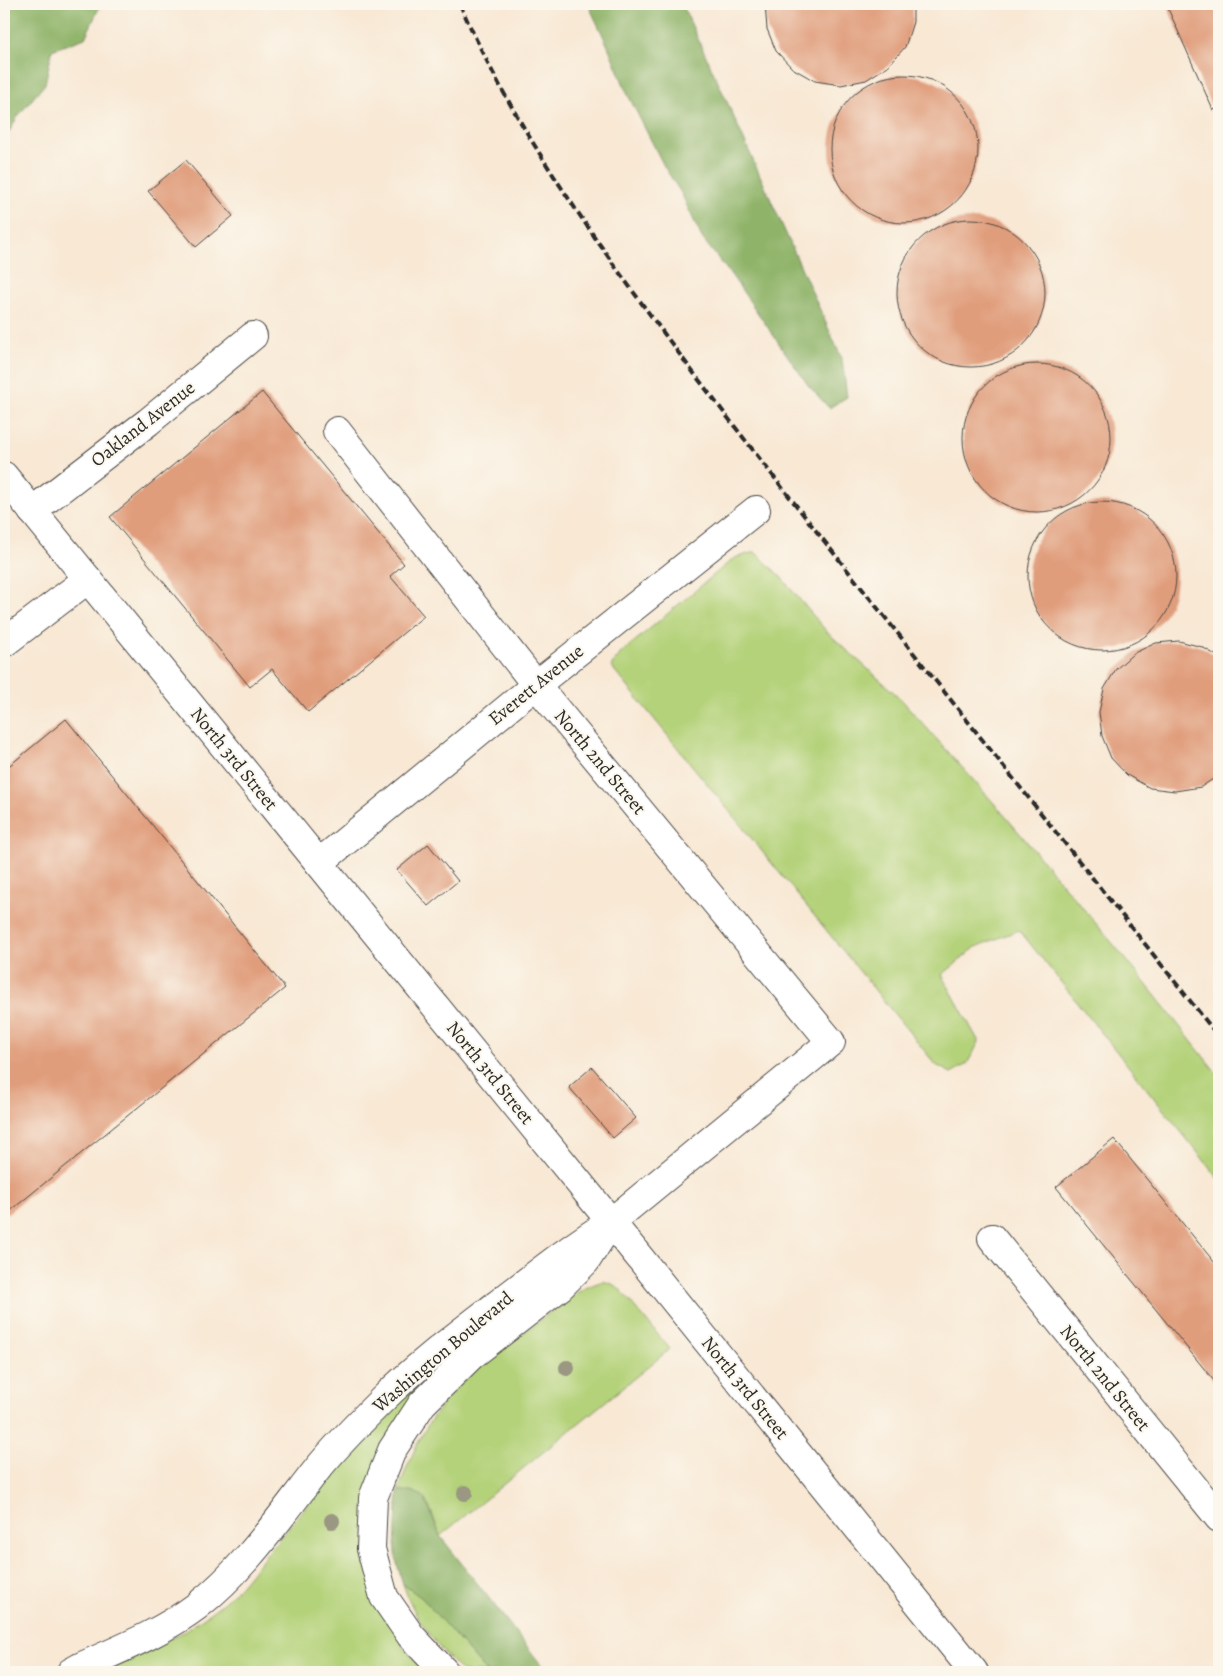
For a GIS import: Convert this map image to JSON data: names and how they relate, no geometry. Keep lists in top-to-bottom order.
{
  "streets": {
    "main road": [
      "Oakland Avenue",
      "Everett Avenue",
      "North 3rd Street",
      "North 2nd Street",
      "Washington Boulevard"
    ]
  },
  "crossings": [
    ["Oakland Avenue", "North 3rd Street"],
    ["Everett Avenue", "North 3rd Street"],
    ["Everett Avenue", "North 2nd Street"],
    ["North 3rd Street", "Washington Boulevard"],
    ["North 2nd Street", "Washington Boulevard"]
  ]
}
